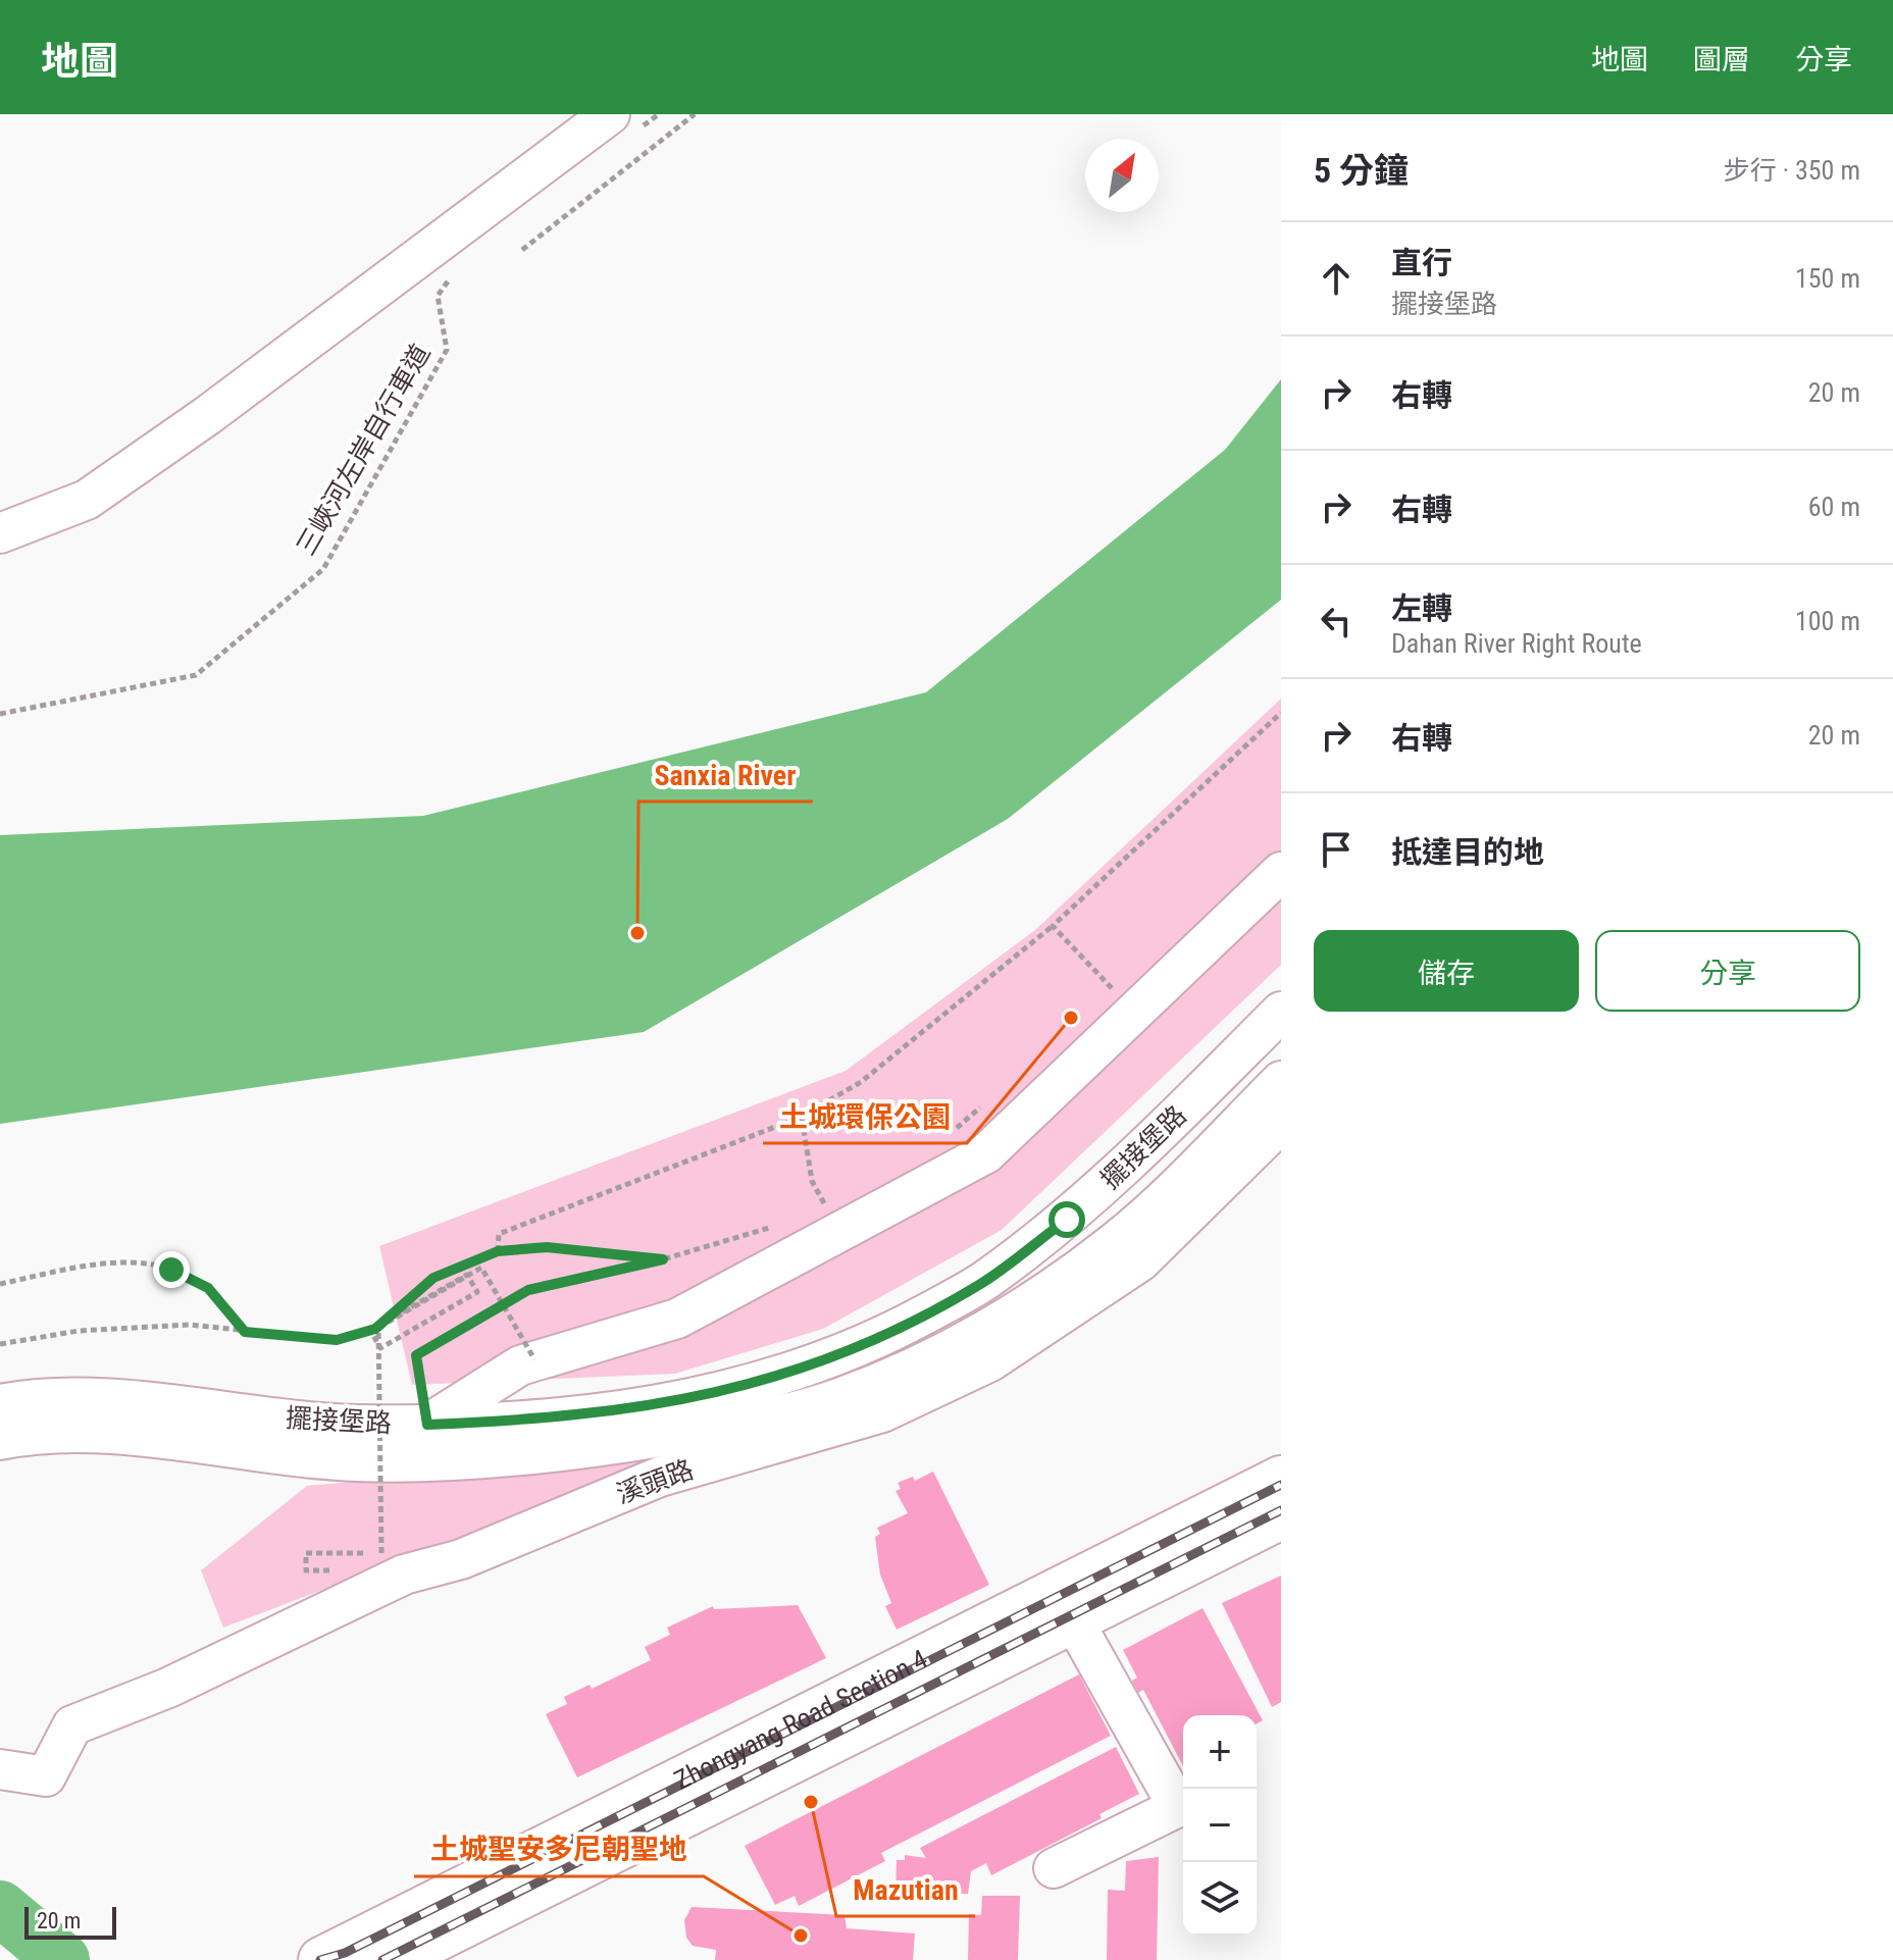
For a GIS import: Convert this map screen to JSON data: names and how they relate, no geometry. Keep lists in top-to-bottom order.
{
  "streets": {
    "main road": ["Zhongyang Road Section 4"],
    "street": ["擺接堡路", "溪頭路"],
    "path": ["三峽河左岸自行車道"]
  },
  "places": [
    "Sanxia River",
    "土城環保公園",
    "Mazutian",
    "土城聖安多尼朝聖地"
  ],
  "scale_bar": "20 m",
  "north": "top right",
  "page": {
    "header": "地圖",
    "nav": ["地圖", "圖層", "分享"],
    "heading": ["5 分鐘", "步行 · 350 m"],
    "list": [
      ["直行", "擺接堡路", "150 m"],
      ["右轉", "20 m"],
      ["右轉", "60 m"],
      ["左轉", "Dahan River Right Route", "100 m"],
      ["右轉", "20 m"],
      "抵達目的地"
    ],
    "buttons": ["儲存", "分享"],
    "map_buttons": ["+", "−"],
    "scale": "20 m"
  }
}
